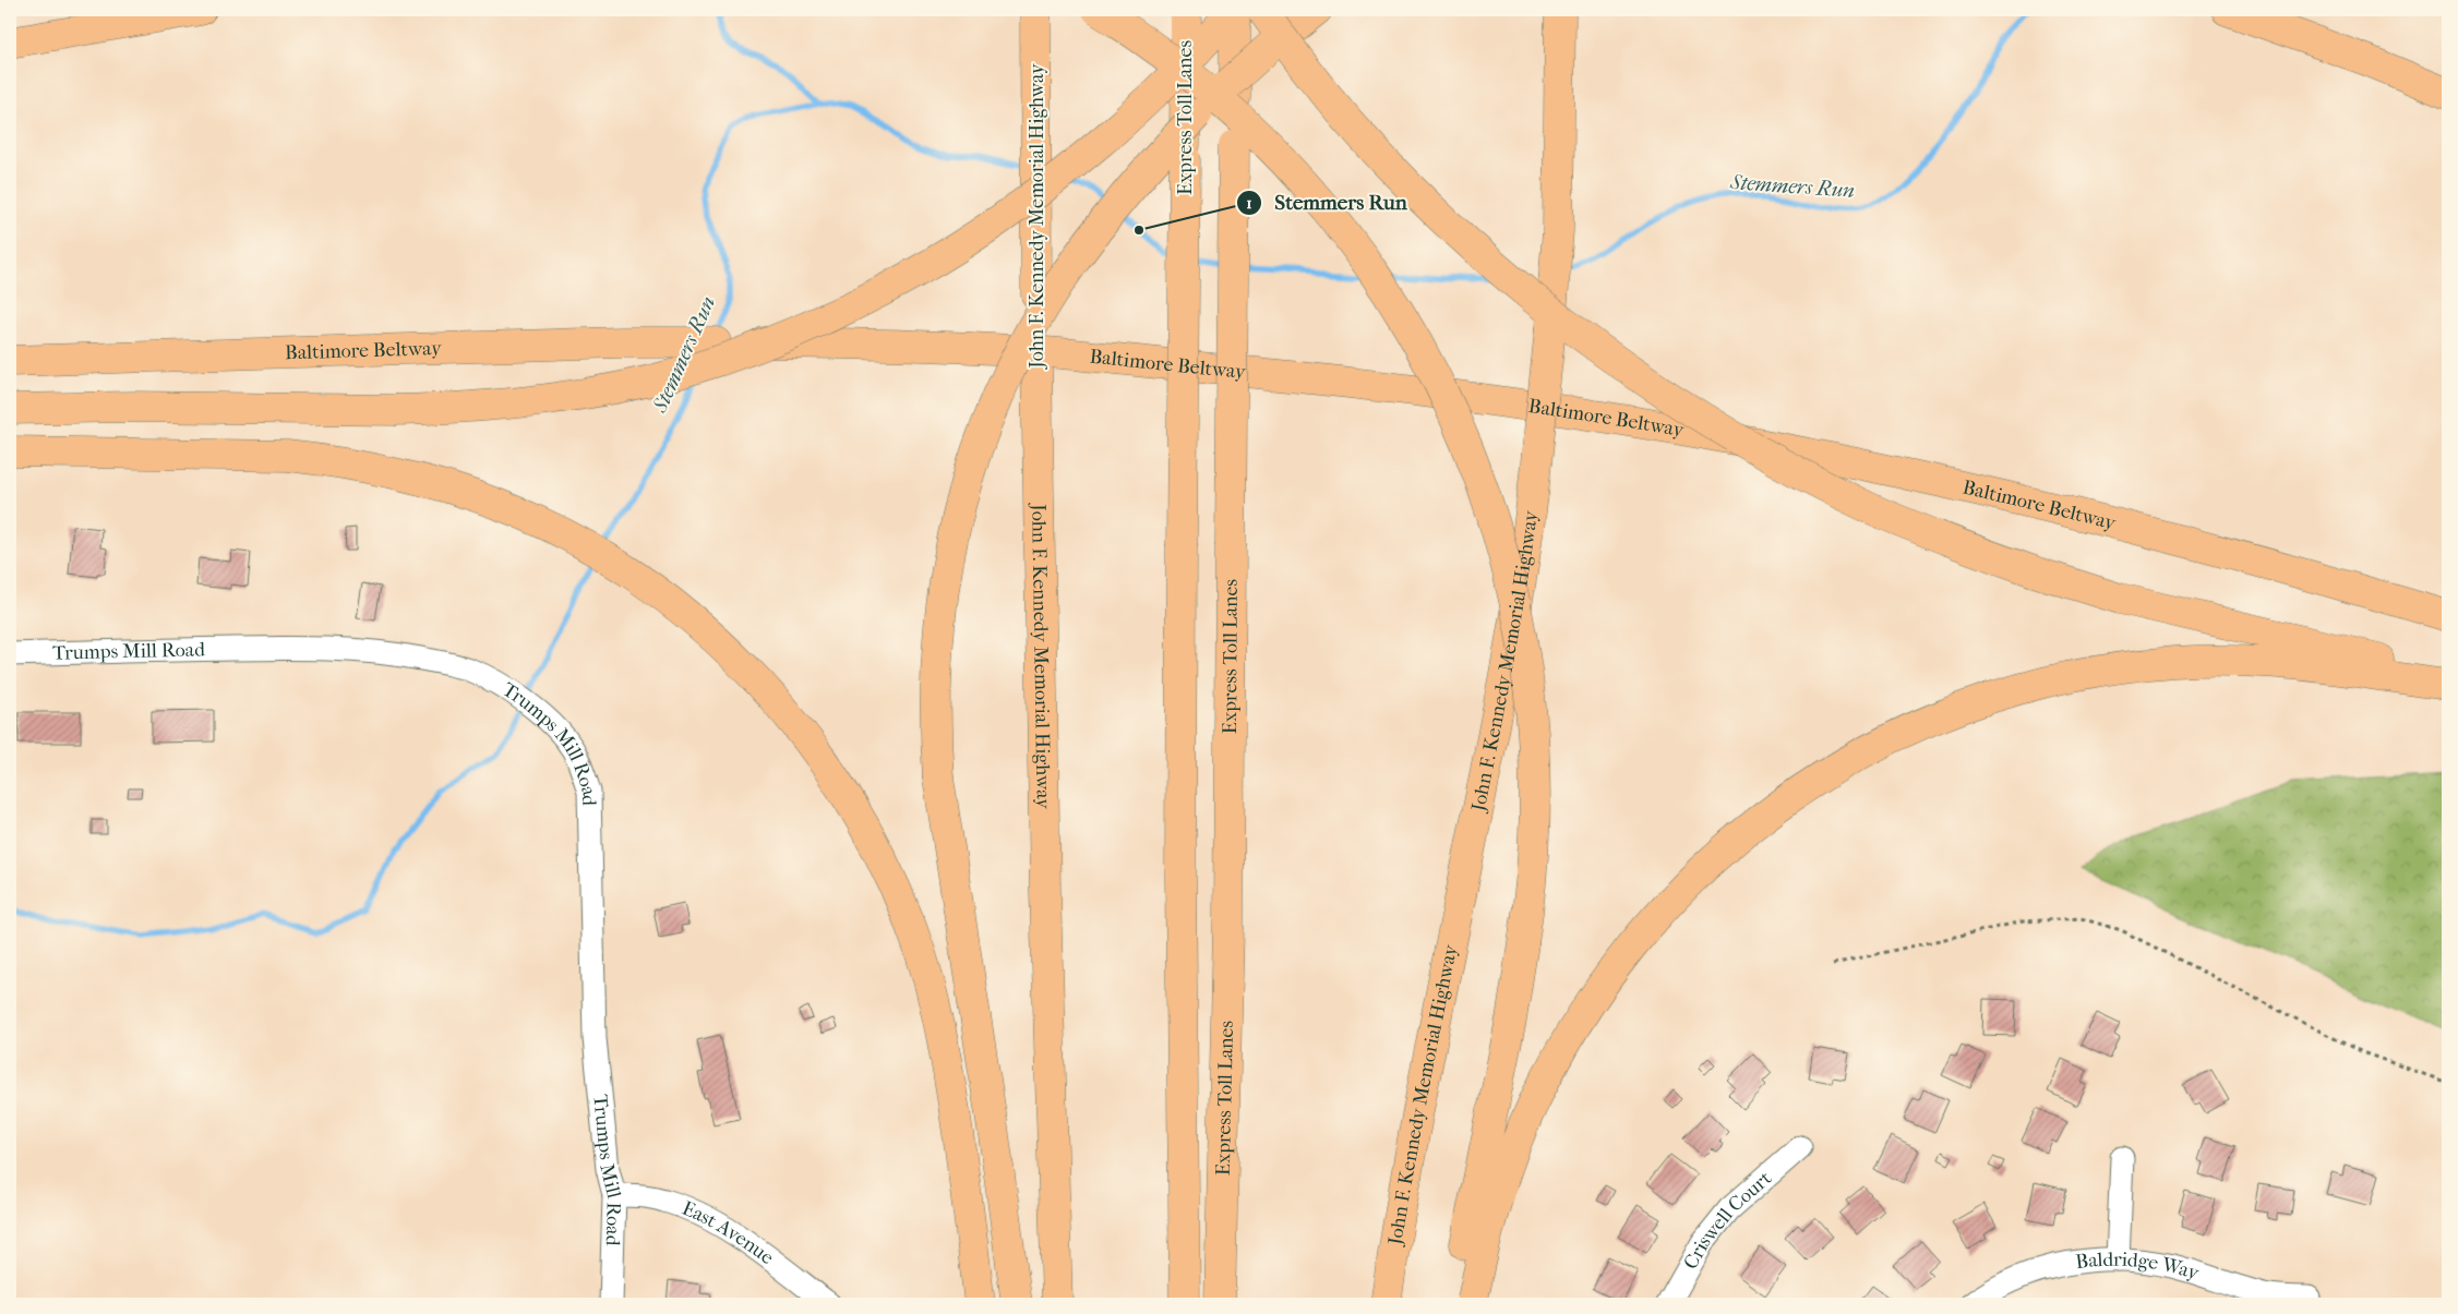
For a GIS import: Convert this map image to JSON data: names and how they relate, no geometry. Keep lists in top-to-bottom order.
{
  "streets": {
    "highway": ["Express Toll Lanes", "John F. Kennedy Memorial Highway", "Baltimore Beltway"],
    "street": [
      "Trumps Mill Road",
      "Criswell Court",
      "East Avenue",
      "Baldridge Way"
    ]
  },
  "crossings": [
    ["Trumps Mill Road", "East Avenue"]
  ],
  "water": ["Stemmers Run"],
  "places": ["Stemmers Run"]
}
